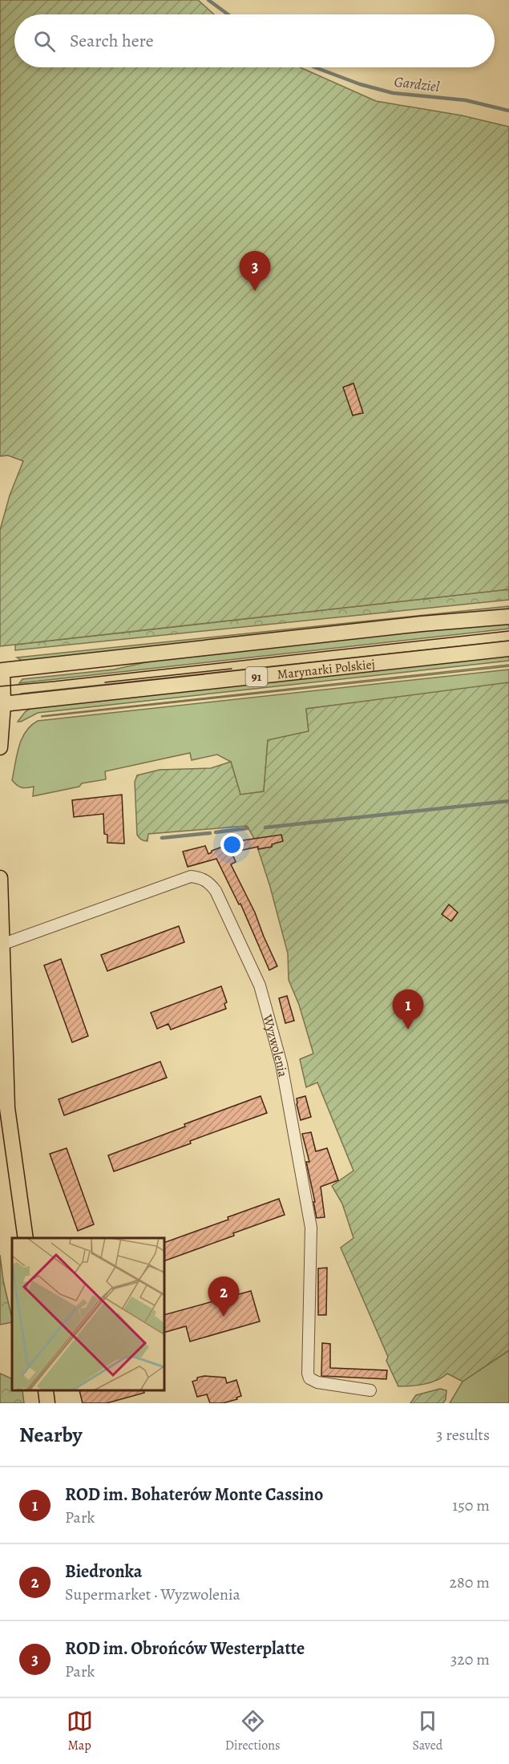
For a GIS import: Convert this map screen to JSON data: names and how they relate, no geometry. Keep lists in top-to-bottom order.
{
  "streets": {
    "main road": ["Marynarki Polskiej", "91"],
    "street": ["Wyzwolenia"]
  },
  "water": ["Gardziel"],
  "page": {
    "search": "Search here",
    "pins": ["3", "1", "2"],
    "heading": ["Nearby", "3 results"],
    "list": [
      {
        "mark": "1",
        "name": "ROD im. Bohaterów Monte Cassino",
        "note": "Park",
        "value": "150 m"
      },
      {
        "mark": "2",
        "name": "Biedronka",
        "note": "Supermarket · Wyzwolenia",
        "value": "280 m"
      },
      {
        "mark": "3",
        "name": "ROD im. Obrońców Westerplatte",
        "note": "Park",
        "value": "320 m"
      }
    ],
    "nav": ["Map", "Directions", "Saved"]
  }
}
